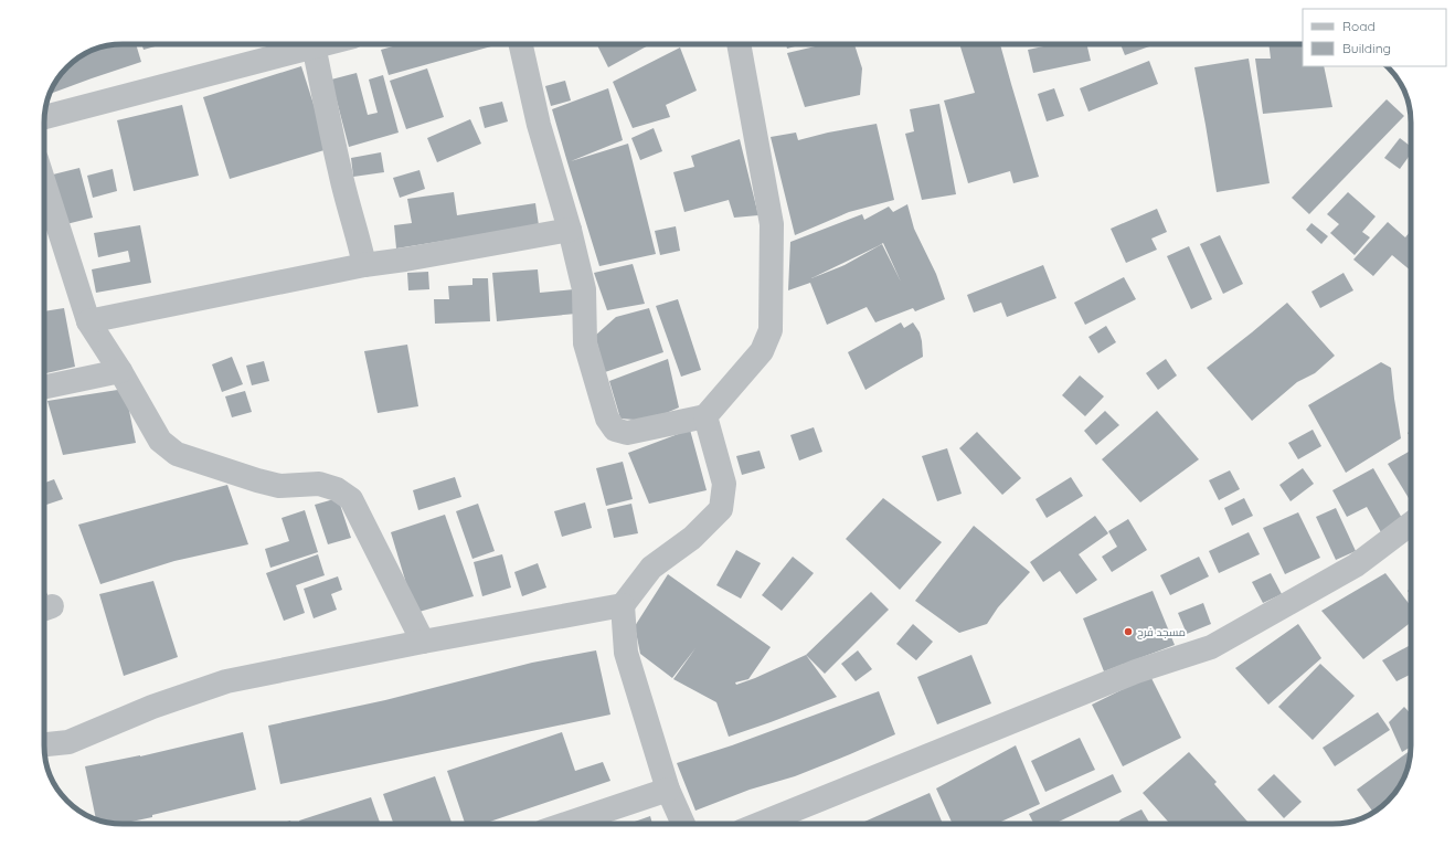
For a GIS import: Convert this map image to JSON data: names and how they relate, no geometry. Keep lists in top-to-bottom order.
{
  "places": ["مسجد فرح"],
  "legend": ["Road", "Building"]
}
